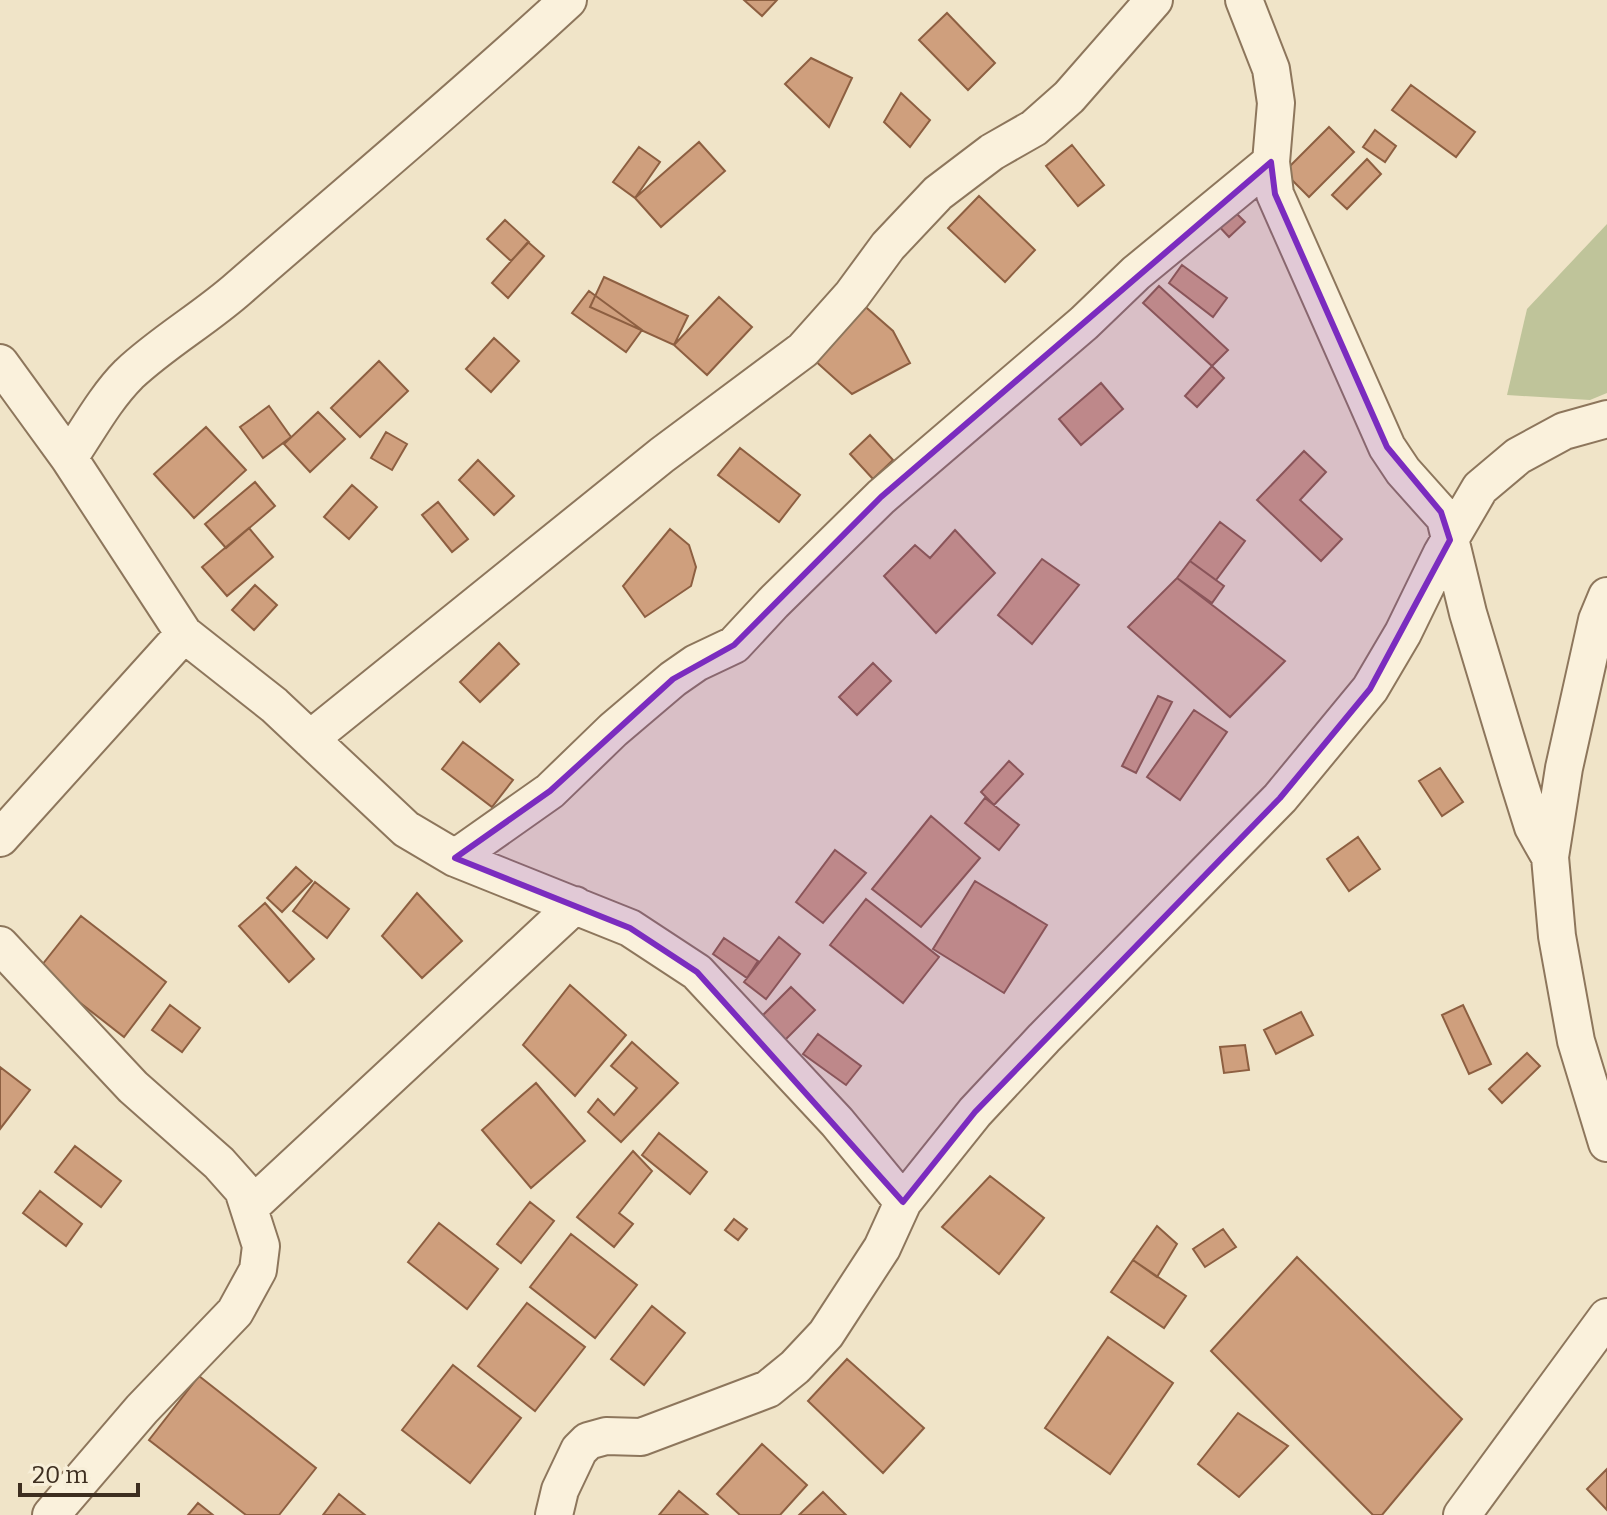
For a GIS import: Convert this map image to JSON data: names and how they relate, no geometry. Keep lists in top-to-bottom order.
{
  "scale_bar": "20 m"
}
